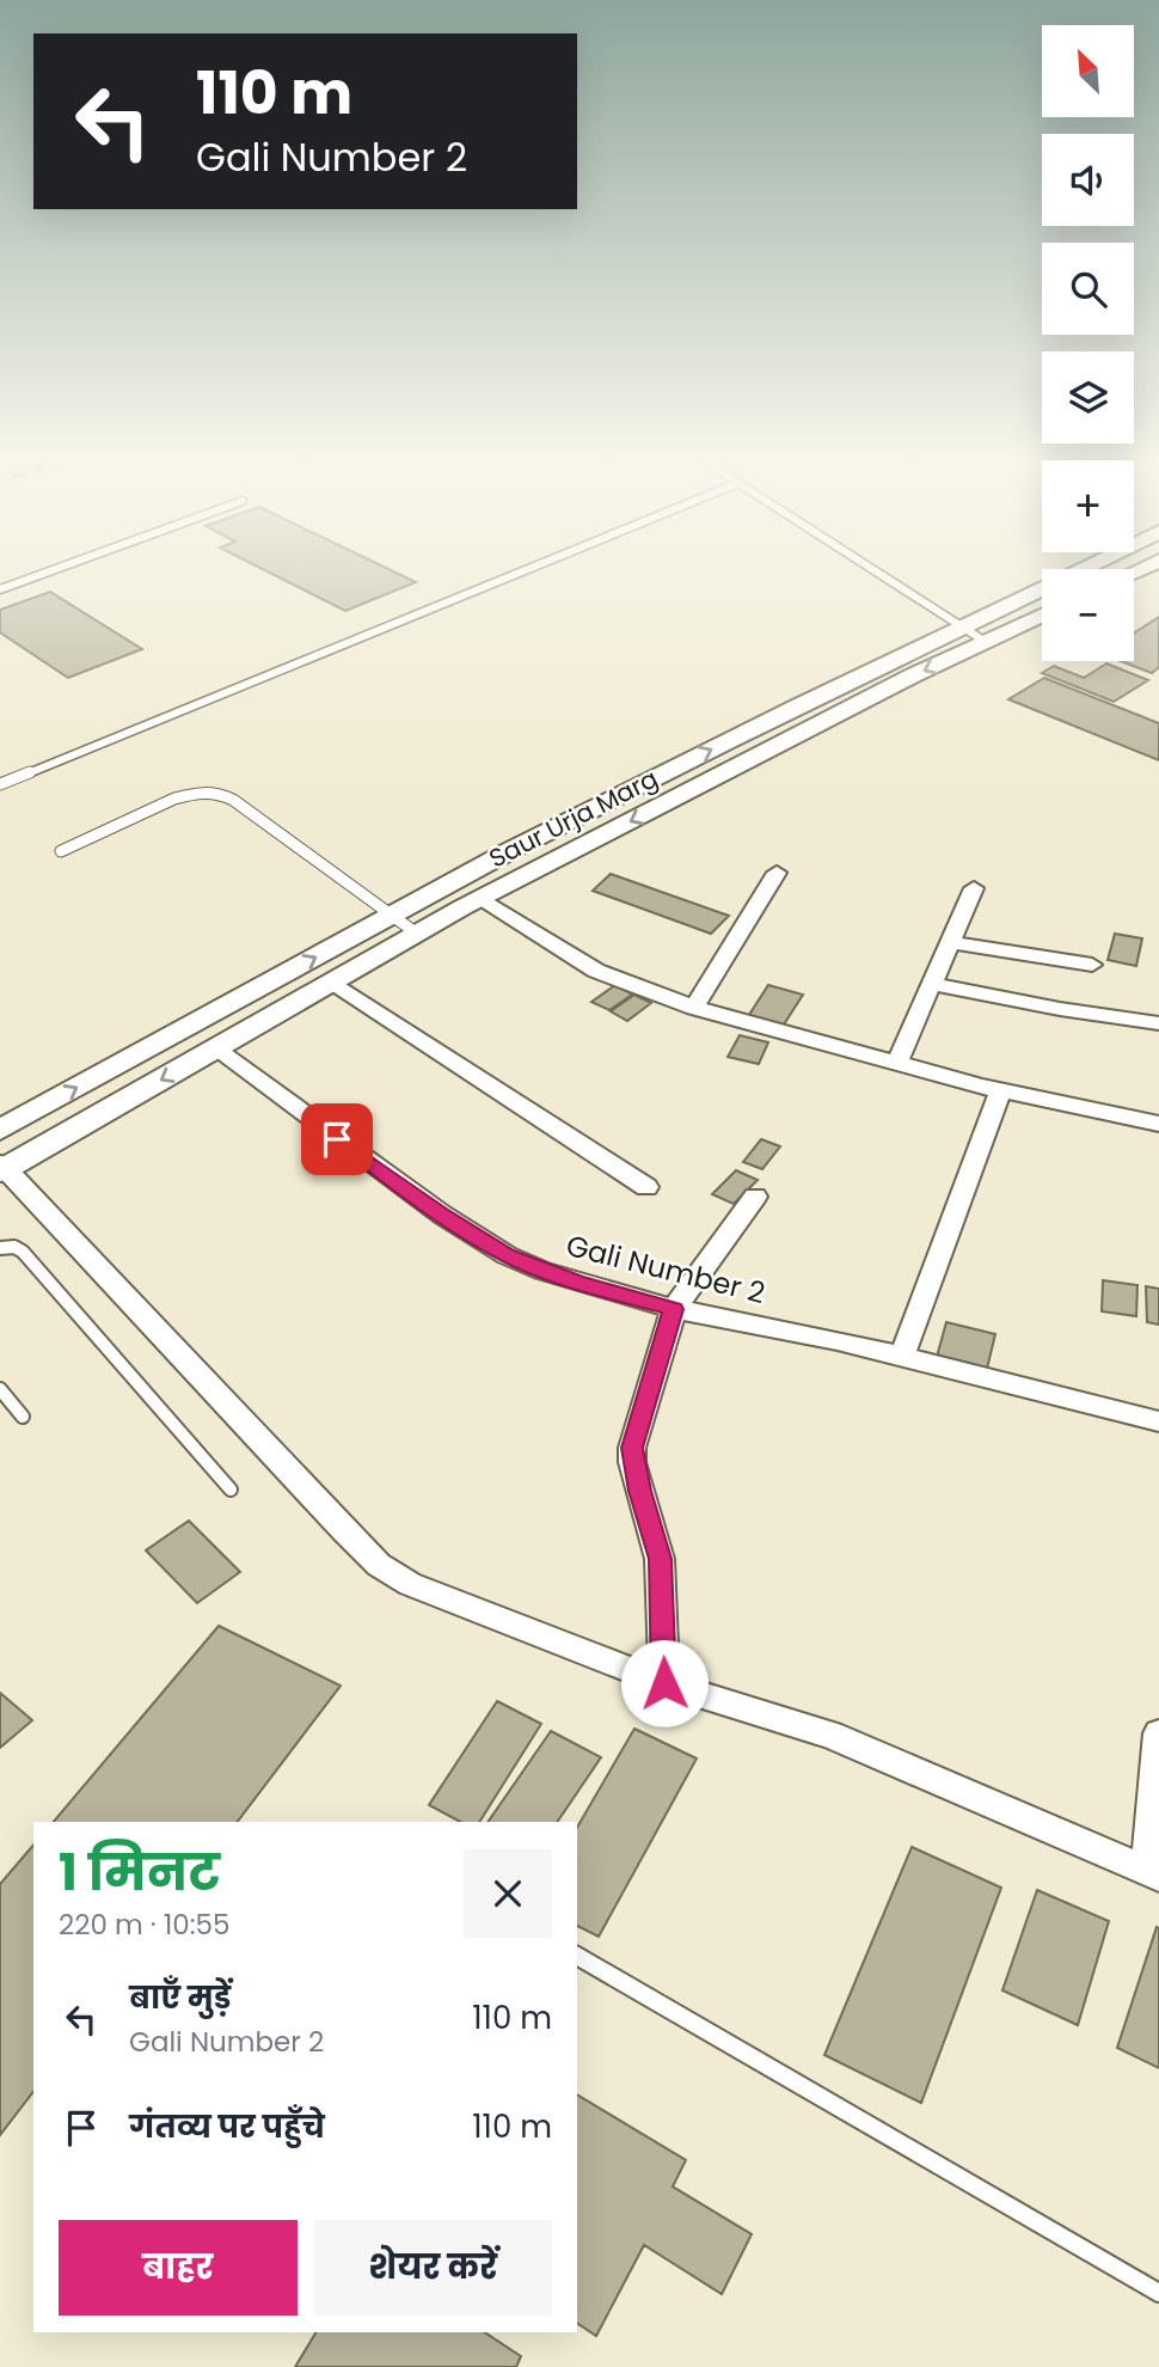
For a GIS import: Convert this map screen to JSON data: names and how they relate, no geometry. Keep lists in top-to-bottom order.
{
  "streets": {
    "street": ["Saur Urja Marg", "Gali Number 2"]
  },
  "crossings": [
    ["Saur Urja Marg", "Gali Number 2"]
  ],
  "north": "top left",
  "page": {
    "map_buttons": ["+", "−"],
    "turn": ["110 m", "Gali Number 2"],
    "heading": ["1 मिनट", "220 m · 10:55"],
    "list": [
      {
        "name": "बाएँ मुड़ें",
        "note": "Gali Number 2",
        "value": "110 m"
      },
      {
        "name": "गंतव्य पर पहुँचे",
        "value": "110 m"
      }
    ],
    "buttons": ["बाहर", "शेयर करें"]
  }
}
